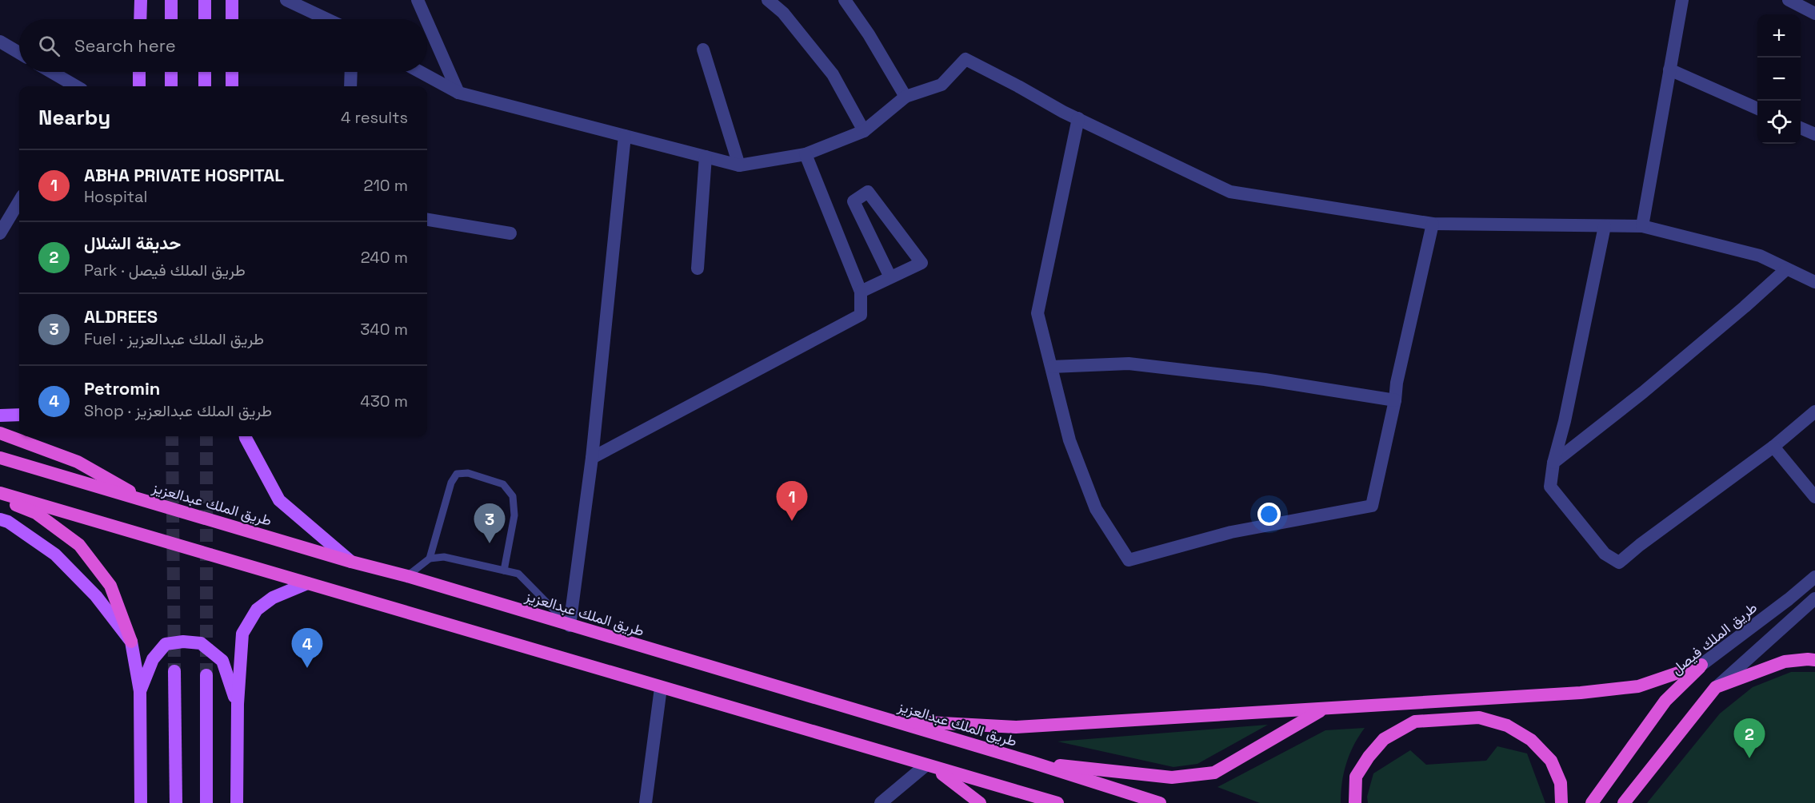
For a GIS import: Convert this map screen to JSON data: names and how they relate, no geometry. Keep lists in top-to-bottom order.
{
  "streets": {
    "highway": ["طريق الملك عبدالعزيز", "طريق الملك فيصل"]
  },
  "page": {
    "map_buttons": ["+", "−"],
    "search": "Search here",
    "heading": ["Nearby", "4 results"],
    "list": [
      {
        "mark": "1",
        "name": "ABHA PRIVATE HOSPITAL",
        "note": "Hospital",
        "value": "210 m"
      },
      {
        "mark": "2",
        "name": "حديقة الشلال",
        "note": "Park · طريق الملك فيصل",
        "value": "240 m"
      },
      {
        "mark": "3",
        "name": "ALDREES",
        "note": "Fuel · طريق الملك عبدالعزيز",
        "value": "340 m"
      },
      {
        "mark": "4",
        "name": "Petromin",
        "note": "Shop · طريق الملك عبدالعزيز",
        "value": "430 m"
      }
    ],
    "pins": [
      "1",
      "3",
      "4",
      "2"
    ]
  }
}
